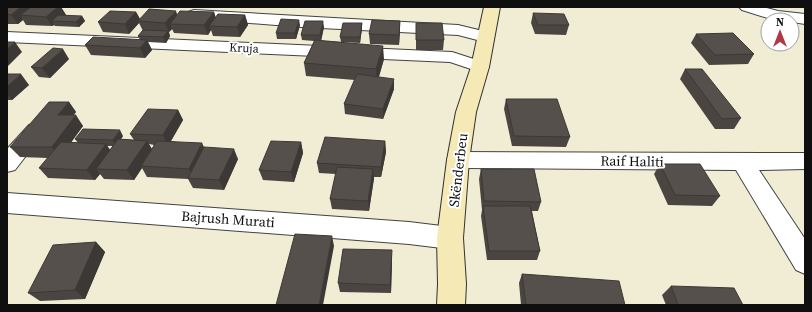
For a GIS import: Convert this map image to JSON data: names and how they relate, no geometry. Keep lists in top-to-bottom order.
{
  "streets": {
    "main road": ["Skënderbeu"],
    "street": ["Kruja", "Raif Haliti", "Bajrush Murati"]
  },
  "crossings": [
    ["Kruja", "Skënderbeu"],
    ["Raif Haliti", "Skënderbeu"],
    ["Skënderbeu", "Bajrush Murati"]
  ],
  "north": "top"
}
